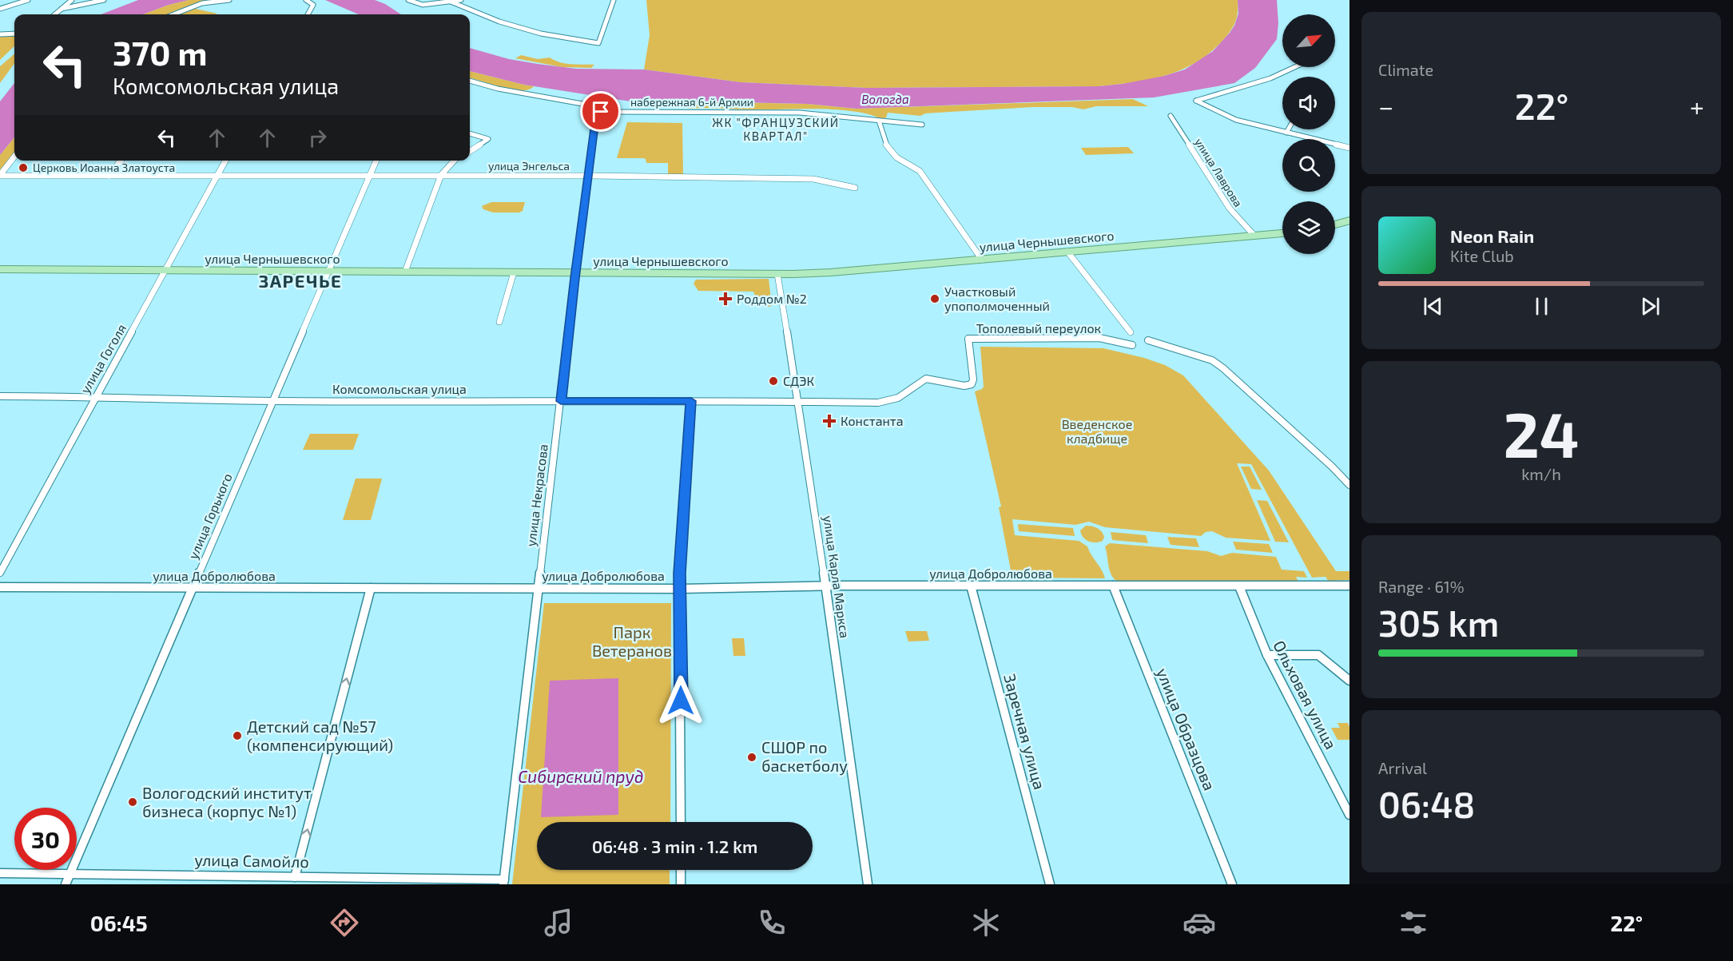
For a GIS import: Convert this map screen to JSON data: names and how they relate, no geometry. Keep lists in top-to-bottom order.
{
  "streets": {
    "main road": ["улица Чернышевского"],
    "street": [
      "набережная 6-й Армии",
      "улица Энгельса",
      "улица Лаврова",
      "Тополевый переулок",
      "улица Гоголя",
      "Комсомольская улица",
      "улица Некрасова",
      "улица Горького",
      "улица Добролюбова",
      "улица Карла Маркса",
      "Ольховая улица",
      "улица Образцова",
      "Заречная улица",
      "улица Самойло"
    ]
  },
  "crossings": [
    ["набережная 6-й Армии", "улица Некрасова"],
    ["улица Энгельса", "улица Гоголя"],
    ["улица Энгельса", "улица Некрасова"],
    ["улица Энгельса", "улица Горького"],
    ["улица Лаврова", "улица Чернышевского"],
    ["улица Чернышевского", "улица Гоголя"],
    ["улица Чернышевского", "улица Некрасова"],
    ["улица Чернышевского", "улица Горького"],
    ["улица Чернышевского", "улица Карла Маркса"],
    ["Тополевый переулок", "Комсомольская улица"],
    ["Тополевый переулок", "улица Карла Маркса"],
    ["улица Гоголя", "Комсомольская улица"],
    ["Комсомольская улица", "улица Некрасова"],
    ["Комсомольская улица", "улица Горького"],
    ["Комсомольская улица", "улица Карла Маркса"],
    ["улица Некрасова", "улица Добролюбова"],
    ["улица Некрасова", "улица Самойло"],
    ["улица Горького", "улица Добролюбова"],
    ["улица Горького", "улица Самойло"],
    ["улица Добролюбова", "улица Карла Маркса"],
    ["улица Добролюбова", "Ольховая улица"],
    ["улица Добролюбова", "улица Образцова"],
    ["улица Добролюбова", "Заречная улица"]
  ],
  "districts": ["ЖК \"ФРАНЦУЗСКИЙ КВАРТАЛ\"", "ЗАРЕЧЬЕ"],
  "water": ["Вологда", "Сибирский пруд"],
  "parks": ["Введенское кладбище", "Парк Ветеранов"],
  "places": {
    "other": [
      "Церковь Иоанна Златоуста",
      "Участковый упополмоченный",
      "СДЭК",
      "Детский сад №57 (компенсирующий)",
      "СШОР по баскетболу",
      "Вологодский институт бизнеса (корпус №1)"
    ],
    "health": ["Роддом №2", "Константа"]
  },
  "north": "top right",
  "page": {
    "tile": [
      "Climate",
      ["24", "km/h"],
      ["Range · 61%", "305 km"],
      ["Arrival", "06:48"]
    ],
    "turn": ["370 m", "Комсомольская улица"],
    "heat": ["−", "22°", "+"],
    "song": ["Neon Rain", "Kite Club"],
    "limit": "30",
    "trip": "06:48 · 3 min · 1.2 km",
    "tabs": ["06:45", "22°"]
  }
}
